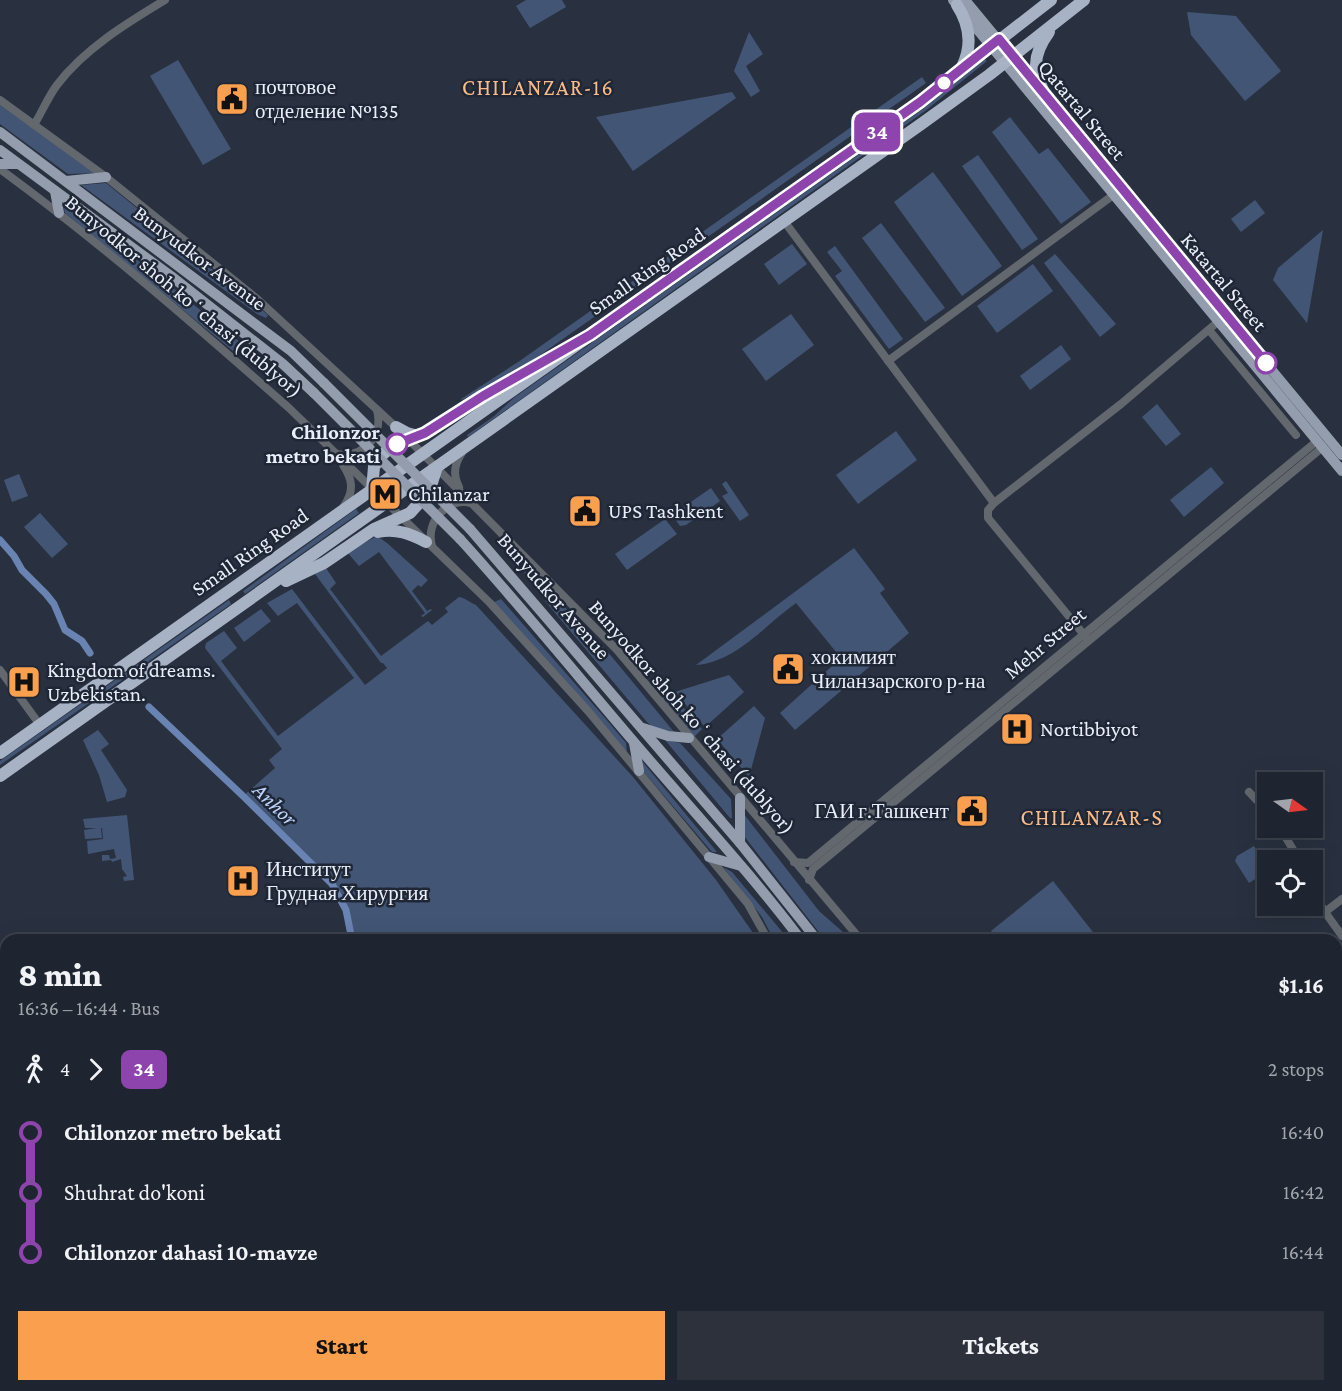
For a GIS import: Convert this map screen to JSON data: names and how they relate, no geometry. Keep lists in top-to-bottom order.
{
  "streets": {
    "highway": ["Small Ring Road"],
    "main road": ["Qatartal Street", "Bunyudkor Avenue", "Katartal Street"],
    "street": ["Bunyodkor shoh koʻchasi (dublyor)", "Mehr Street"]
  },
  "crossings": [
    ["Qatartal Street", "Small Ring Road"],
    ["Qatartal Street", "Katartal Street"],
    ["Small Ring Road", "Katartal Street"],
    ["Small Ring Road", "Bunyodkor shoh koʻchasi (dublyor)"],
    ["Katartal Street", "Mehr Street"]
  ],
  "districts": ["CHILANZAR-16", "CHILANZAR-S"],
  "water": ["Anhor"],
  "places": {
    "public building": [
      "почтовое отделение №135",
      "UPS Tashkent",
      "хокимият Чиланзарского р-на",
      "ГАИ г.Ташкент"
    ],
    "other": ["Chilonzor metro bekati"],
    "metro station": ["Chilanzar"],
    "hospital": ["Kingdom of dreams. Uzbekistan.", "Nortibbiyot", "Институт Грудная Хирургия"]
  },
  "lines": ["bus line 34"],
  "north": "right",
  "page": {
    "on_map": "34",
    "heading": ["8 min", "16:36 – 16:44 · Bus", "$1.16"],
    "legs": ["4", "34", "2 stops"],
    "list": [
      {
        "name": "Chilonzor metro bekati",
        "value": "16:40"
      },
      {
        "name": "Shuhrat do'koni",
        "value": "16:42"
      },
      {
        "name": "Chilonzor dahasi 10-mavze",
        "value": "16:44"
      }
    ],
    "buttons": ["Start", "Tickets"]
  }
}
